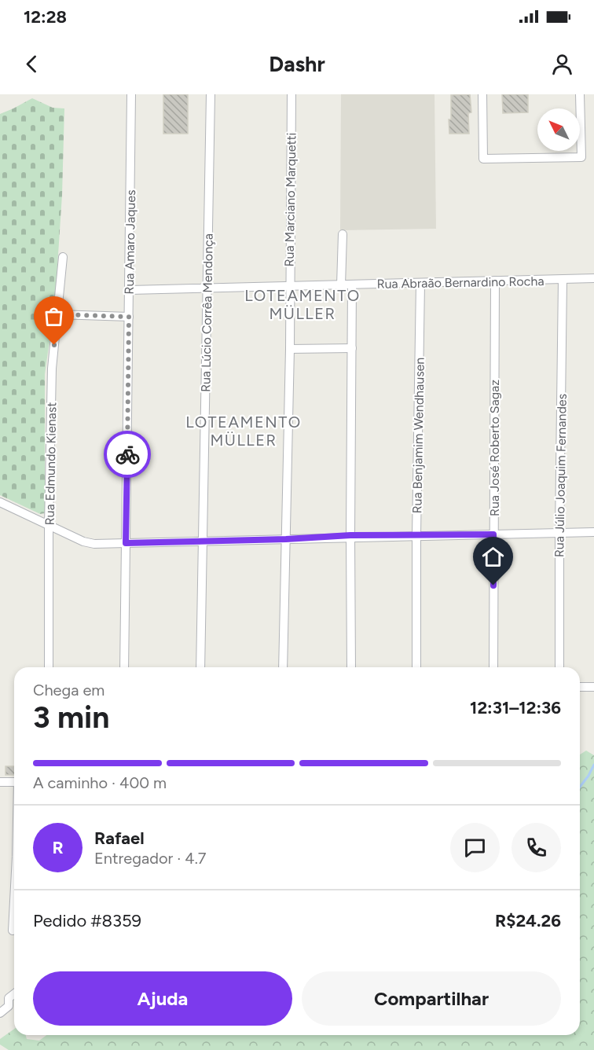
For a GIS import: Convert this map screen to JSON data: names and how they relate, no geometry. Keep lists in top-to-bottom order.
{
  "streets": {
    "street": [
      "Rua Marciano Marquetti",
      "Rua Amaro Jaques",
      "Rua Abraão Bernardino Rocha",
      "Rua Lúcio Corrêa Mendonça",
      "Rua Benjamim Wendhausen",
      "Rua José Roberto Sagaz",
      "Rua Edmundo Kienast",
      "Rua Júlio Joaquim Fernandes"
    ]
  },
  "crossings": [
    ["Rua Marciano Marquetti", "Rua Abraão Bernardino Rocha"],
    ["Rua Amaro Jaques", "Rua Abraão Bernardino Rocha"],
    ["Rua Abraão Bernardino Rocha", "Rua Lúcio Corrêa Mendonça"],
    ["Rua Abraão Bernardino Rocha", "Rua Benjamim Wendhausen"],
    ["Rua Abraão Bernardino Rocha", "Rua José Roberto Sagaz"],
    ["Rua Abraão Bernardino Rocha", "Rua Júlio Joaquim Fernandes"]
  ],
  "districts": ["LOTEAMENTO MÜLLER", "LOTEAMENTO MÜLLER"],
  "north": "top left",
  "page": {
    "status": "12:28",
    "header": "Dashr",
    "heading": ["3 min", "Chega em", "12:31–12:36"],
    "panel": [
      "Rafael",
      "Entregador · 4.7",
      "Pedido #8359",
      "R$24.26"
    ],
    "bar": "A caminho · 400 m",
    "round": "R",
    "buttons": ["Ajuda", "Compartilhar"]
  }
}
